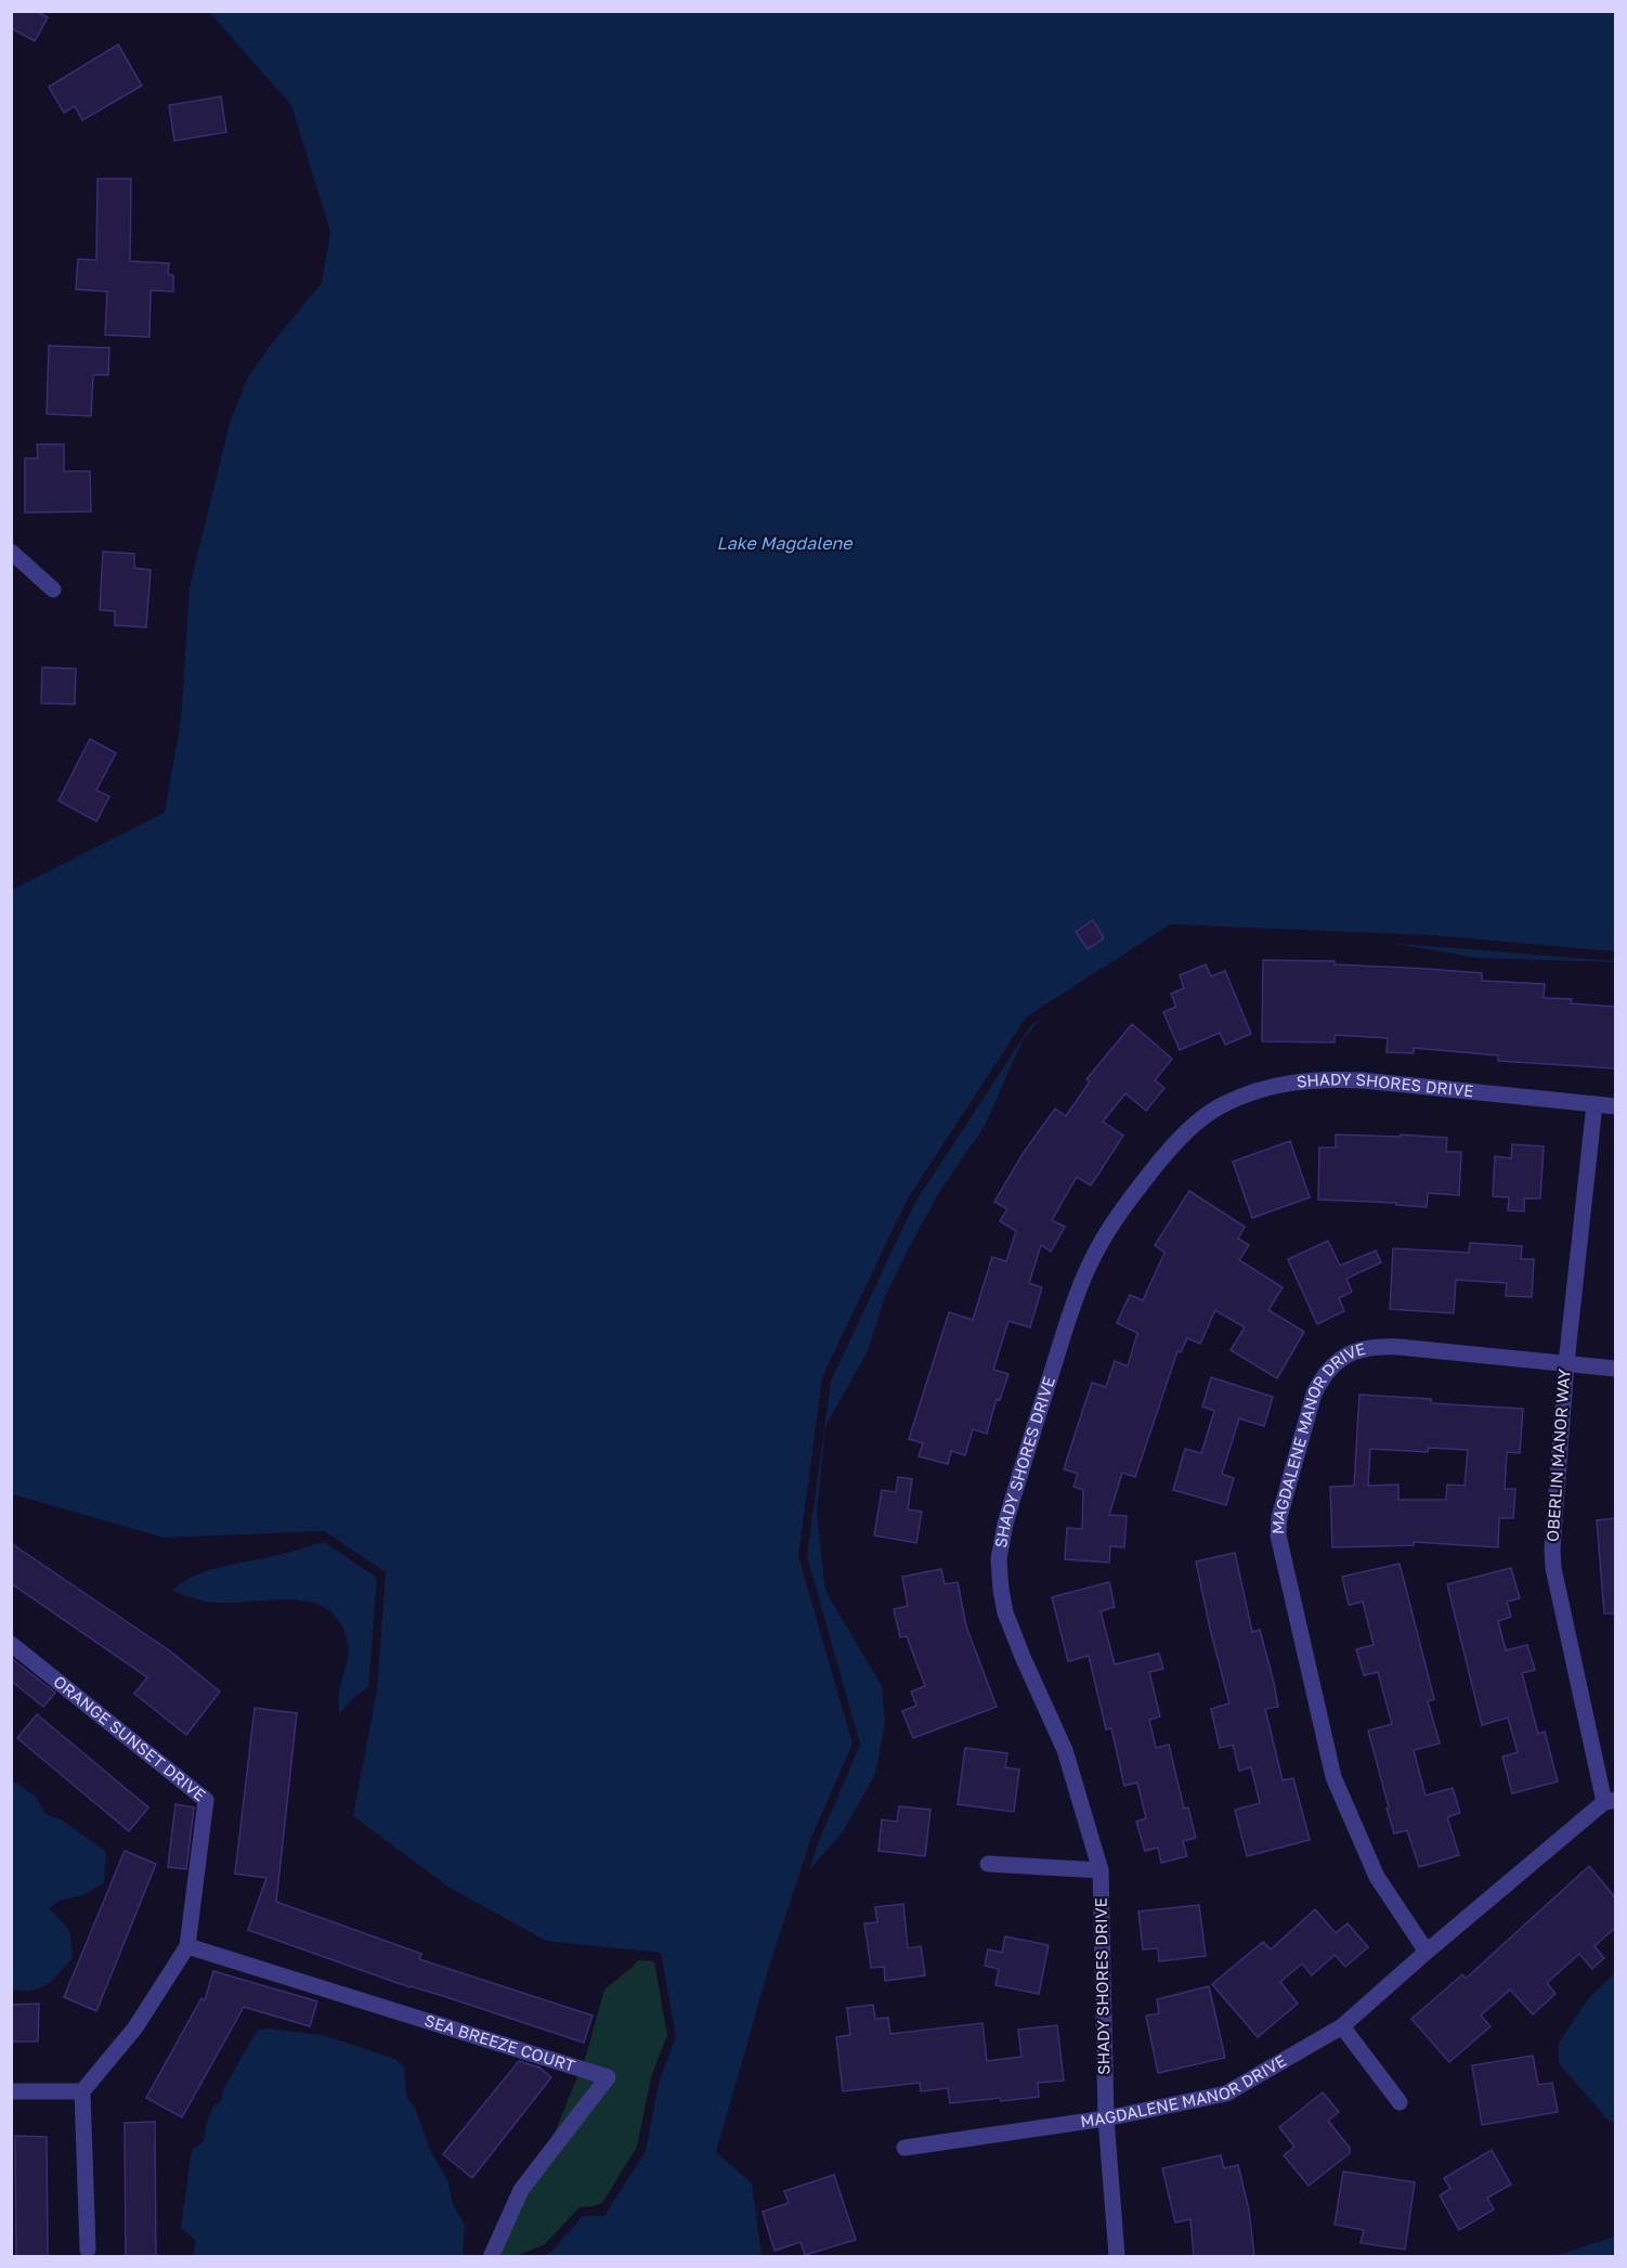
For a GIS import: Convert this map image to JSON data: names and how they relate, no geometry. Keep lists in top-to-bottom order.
{
  "streets": {
    "street": [
      "SHADY SHORES DRIVE",
      "MAGDALENE MANOR DRIVE",
      "OBERLIN MANOR WAY",
      "ORANGE SUNSET DRIVE",
      "SEA BREEZE COURT"
    ]
  },
  "crossings": [
    ["SHADY SHORES DRIVE", "MAGDALENE MANOR DRIVE"],
    ["SHADY SHORES DRIVE", "OBERLIN MANOR WAY"],
    ["MAGDALENE MANOR DRIVE", "OBERLIN MANOR WAY"],
    ["ORANGE SUNSET DRIVE", "SEA BREEZE COURT"]
  ],
  "water": ["Lake Magdalene"]
}
